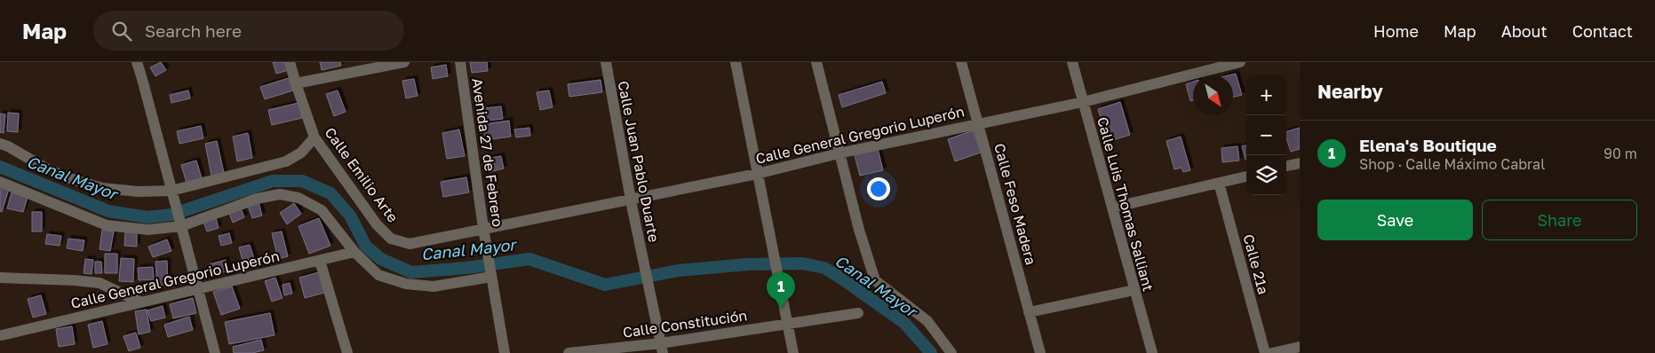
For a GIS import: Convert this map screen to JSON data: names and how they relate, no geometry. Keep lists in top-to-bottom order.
{
  "streets": {
    "street": [
      "Calle General Gregorio Luperón",
      "Avenida 27 de Febrero",
      "Calle Juan Pablo Duarte",
      "Calle Emilio Arte",
      "Calle Feso Madera",
      "Calle Luis Thomas Salliant",
      "Calle 21ª",
      "Calle Constitución"
    ]
  },
  "crossings": [
    ["Calle General Gregorio Luperón", "Avenida 27 de Febrero"],
    ["Calle General Gregorio Luperón", "Calle Juan Pablo Duarte"],
    ["Calle General Gregorio Luperón", "Calle Emilio Arte"],
    ["Calle General Gregorio Luperón", "Calle Feso Madera"],
    ["Calle General Gregorio Luperón", "Calle Luis Thomas Salliant"],
    ["Avenida 27 de Febrero", "Calle Emilio Arte"],
    ["Calle Juan Pablo Duarte", "Calle Constitución"]
  ],
  "water": ["Canal Mayor"],
  "north": "bottom right",
  "page": {
    "header": "Map",
    "search": "Search here",
    "nav": [
      "Home",
      "Map",
      "About",
      "Contact"
    ],
    "heading": "Nearby",
    "map_buttons": ["+", "−"],
    "list": [
      {
        "mark": "1",
        "name": "Elena's Boutique",
        "note": "Shop · Calle Máximo Cabral",
        "value": "90 m"
      }
    ],
    "buttons": ["Save", "Share"],
    "pins": "1"
  }
}
